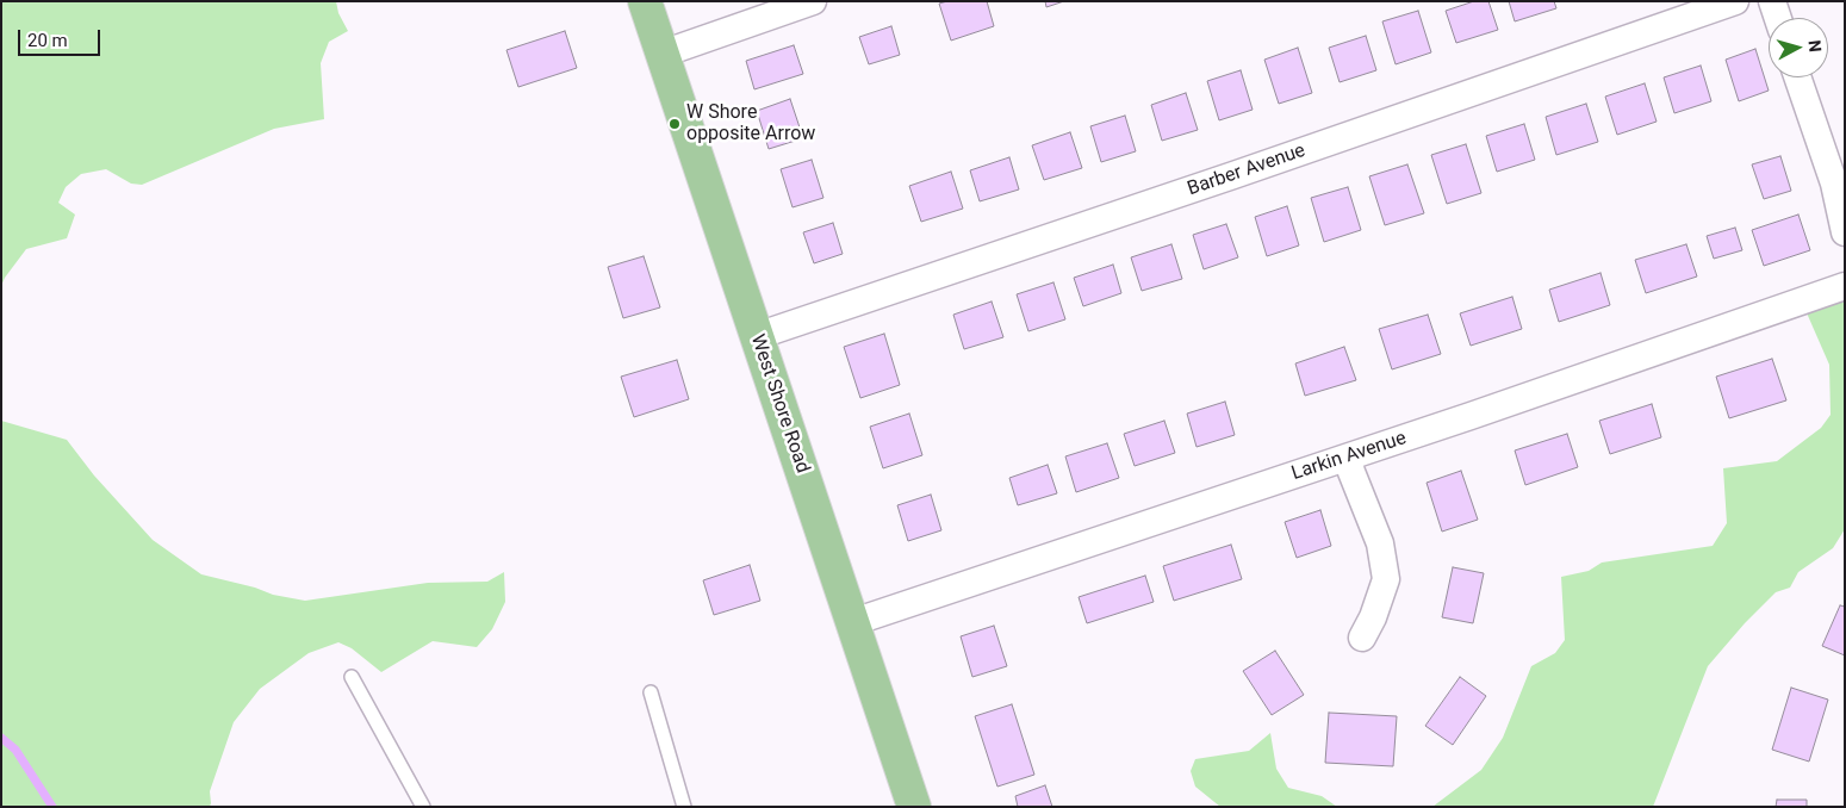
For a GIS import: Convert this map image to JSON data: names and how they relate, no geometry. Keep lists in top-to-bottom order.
{
  "streets": {
    "main road": ["West Shore Road"],
    "street": ["Barber Avenue", "Larkin Avenue"]
  },
  "crossings": [
    ["Barber Avenue", "West Shore Road"],
    ["West Shore Road", "Larkin Avenue"]
  ],
  "places": ["W Shore opposite Arrow"],
  "scale_bar": "20 m",
  "north": "right"
}
